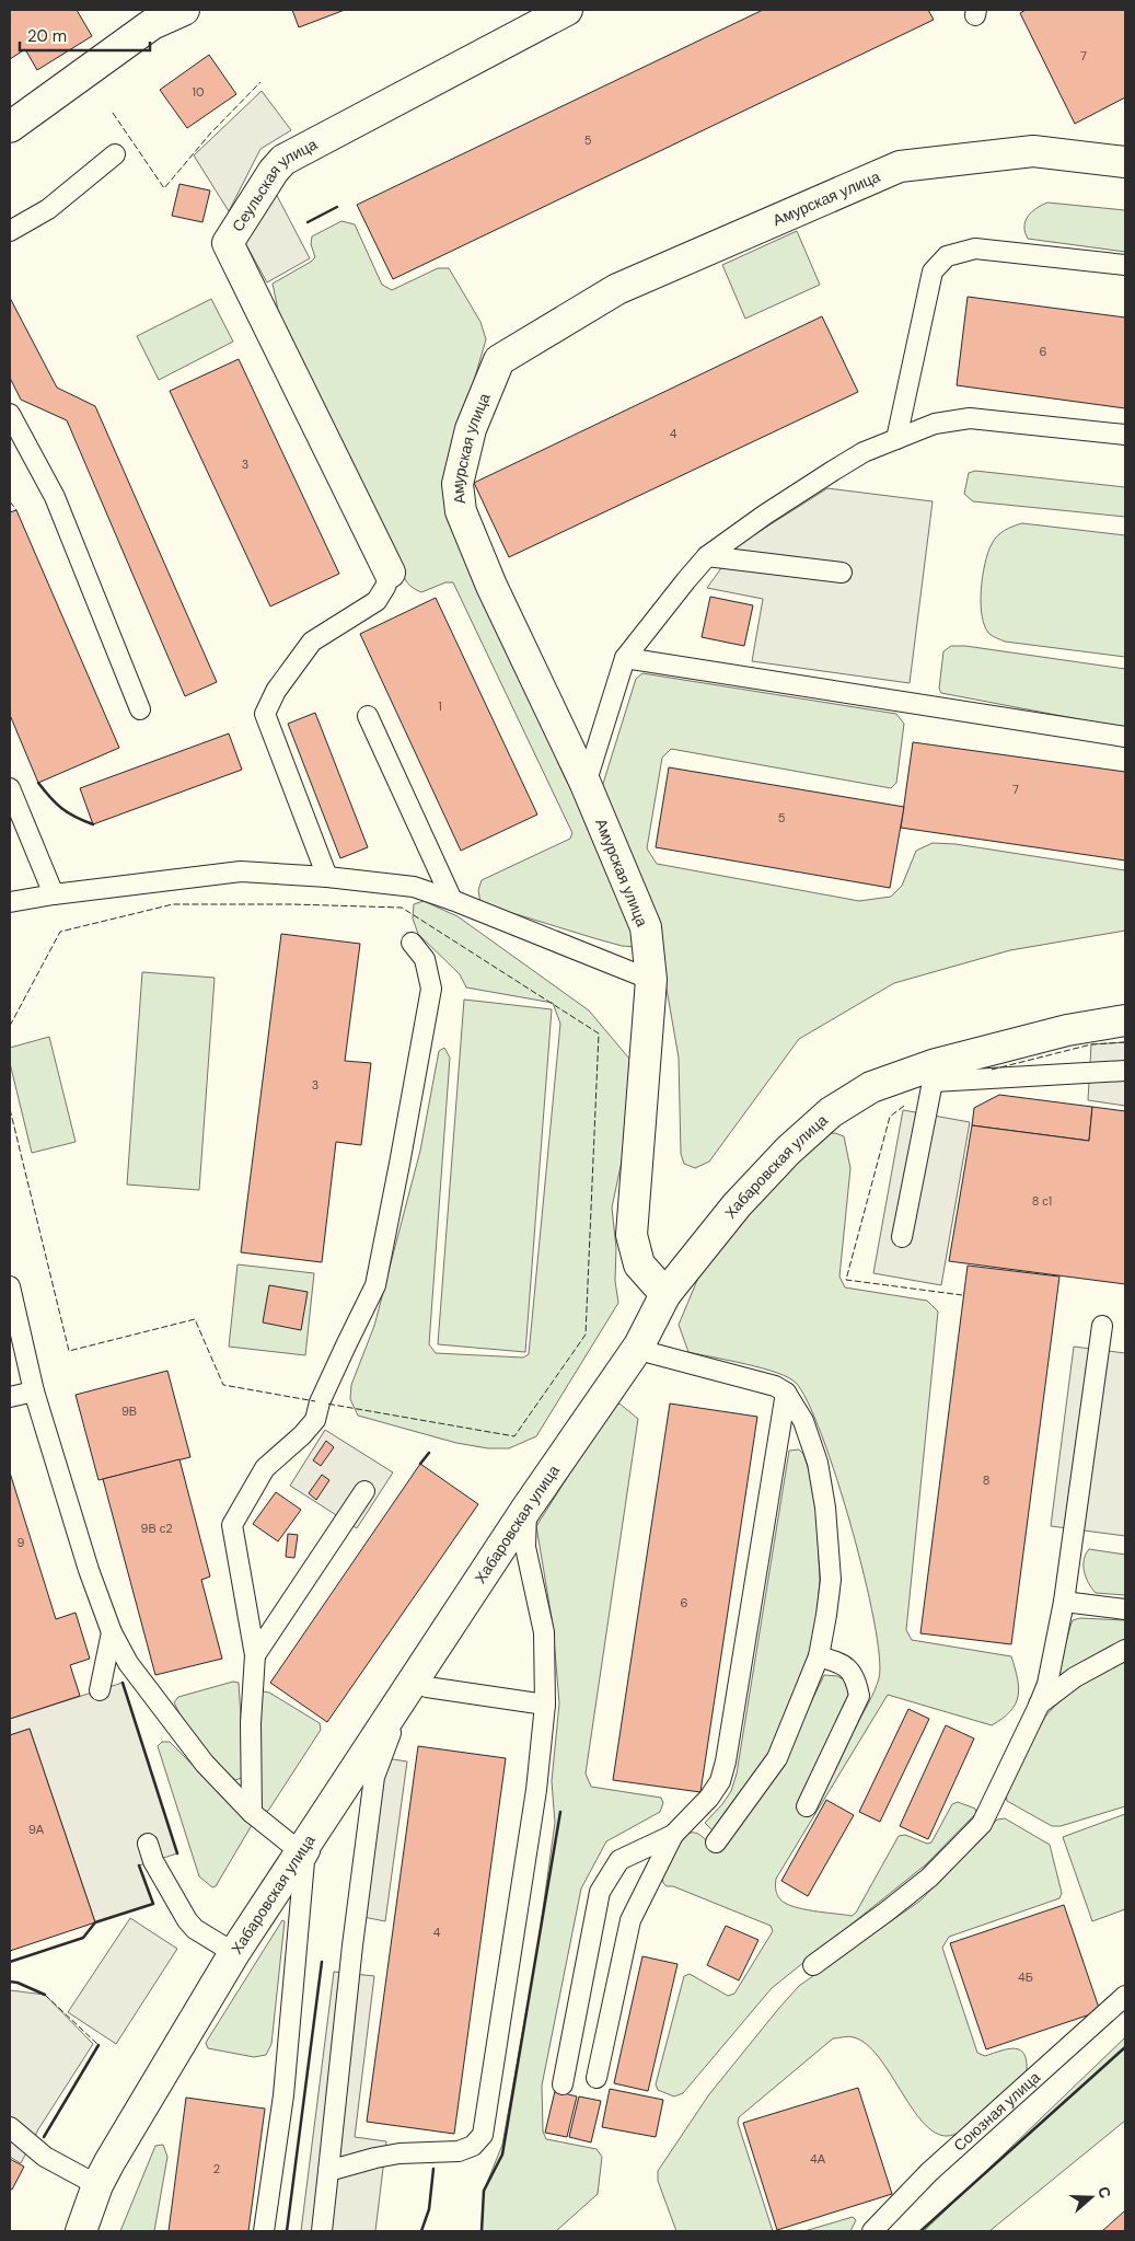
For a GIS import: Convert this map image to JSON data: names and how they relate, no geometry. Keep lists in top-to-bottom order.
{
  "streets": {
    "street": ["Сеульская улица", "Амурская улица", "Хабаровская улица"],
    "lane": ["Союзная улица"]
  },
  "crossings": [
    ["Амурская улица", "Хабаровская улица"]
  ],
  "house_numbers": [
    "7",
    "10",
    "5",
    "6",
    "4",
    "3",
    "1",
    "7",
    "5",
    "3",
    "8 с1",
    "9В",
    "8",
    "9В с2",
    "9",
    "6",
    "9А",
    "4",
    "4Б",
    "4А",
    "2"
  ],
  "scale_bar": "20 m",
  "north": "right"
}
